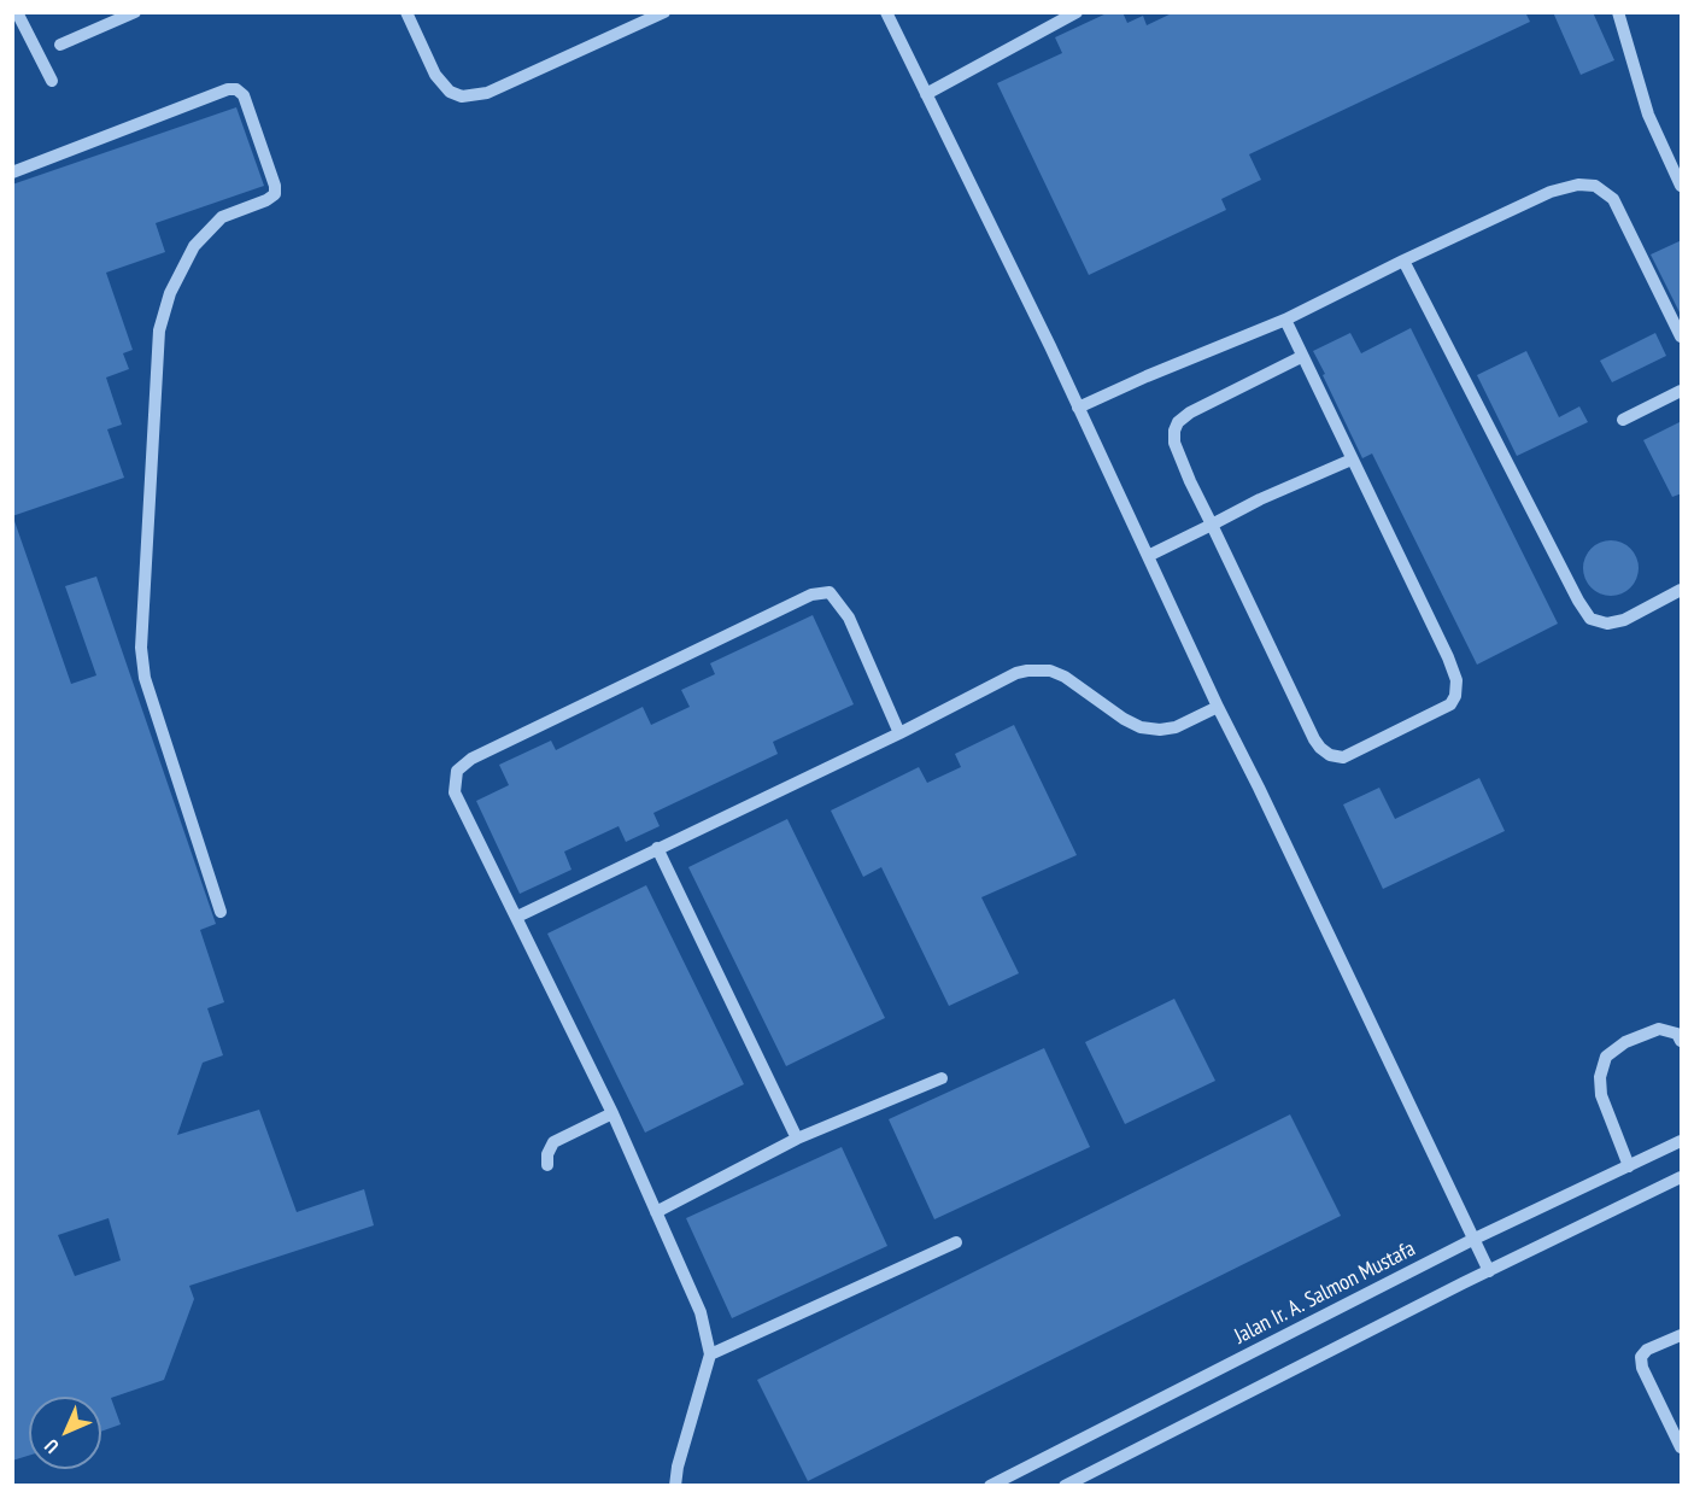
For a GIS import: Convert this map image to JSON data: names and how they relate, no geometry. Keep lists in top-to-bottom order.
{
  "streets": {
    "street": ["Jalan Ir. A. Salmon Mustafa"]
  },
  "north": "bottom left"
}
